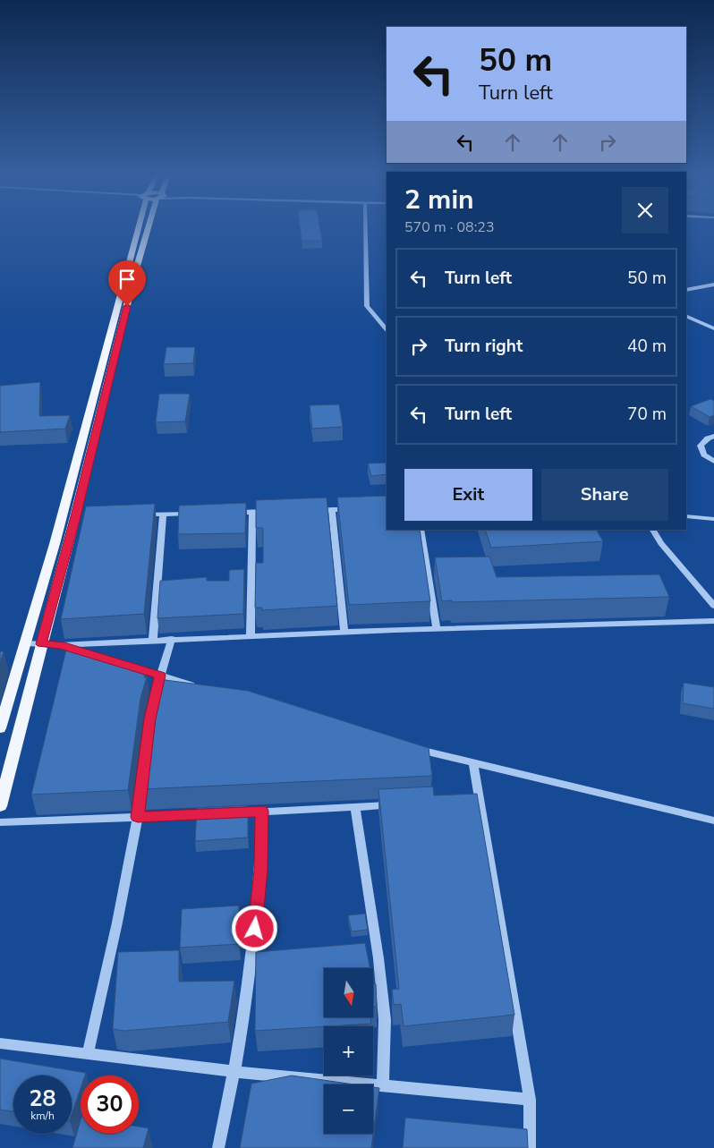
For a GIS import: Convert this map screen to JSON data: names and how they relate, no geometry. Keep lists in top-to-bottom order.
{
  "north": "bottom",
  "page": {
    "turn": ["50 m", "Turn left"],
    "heading": ["2 min", "570 m · 08:23"],
    "list": [
      {
        "name": "Turn left",
        "value": "50 m"
      },
      {
        "name": "Turn right",
        "value": "40 m"
      },
      {
        "name": "Turn left",
        "value": "70 m"
      }
    ],
    "buttons": ["Exit", "Share"],
    "map_buttons": ["+", "−"],
    "speed": "28 km/h",
    "limit": "30"
  }
}
